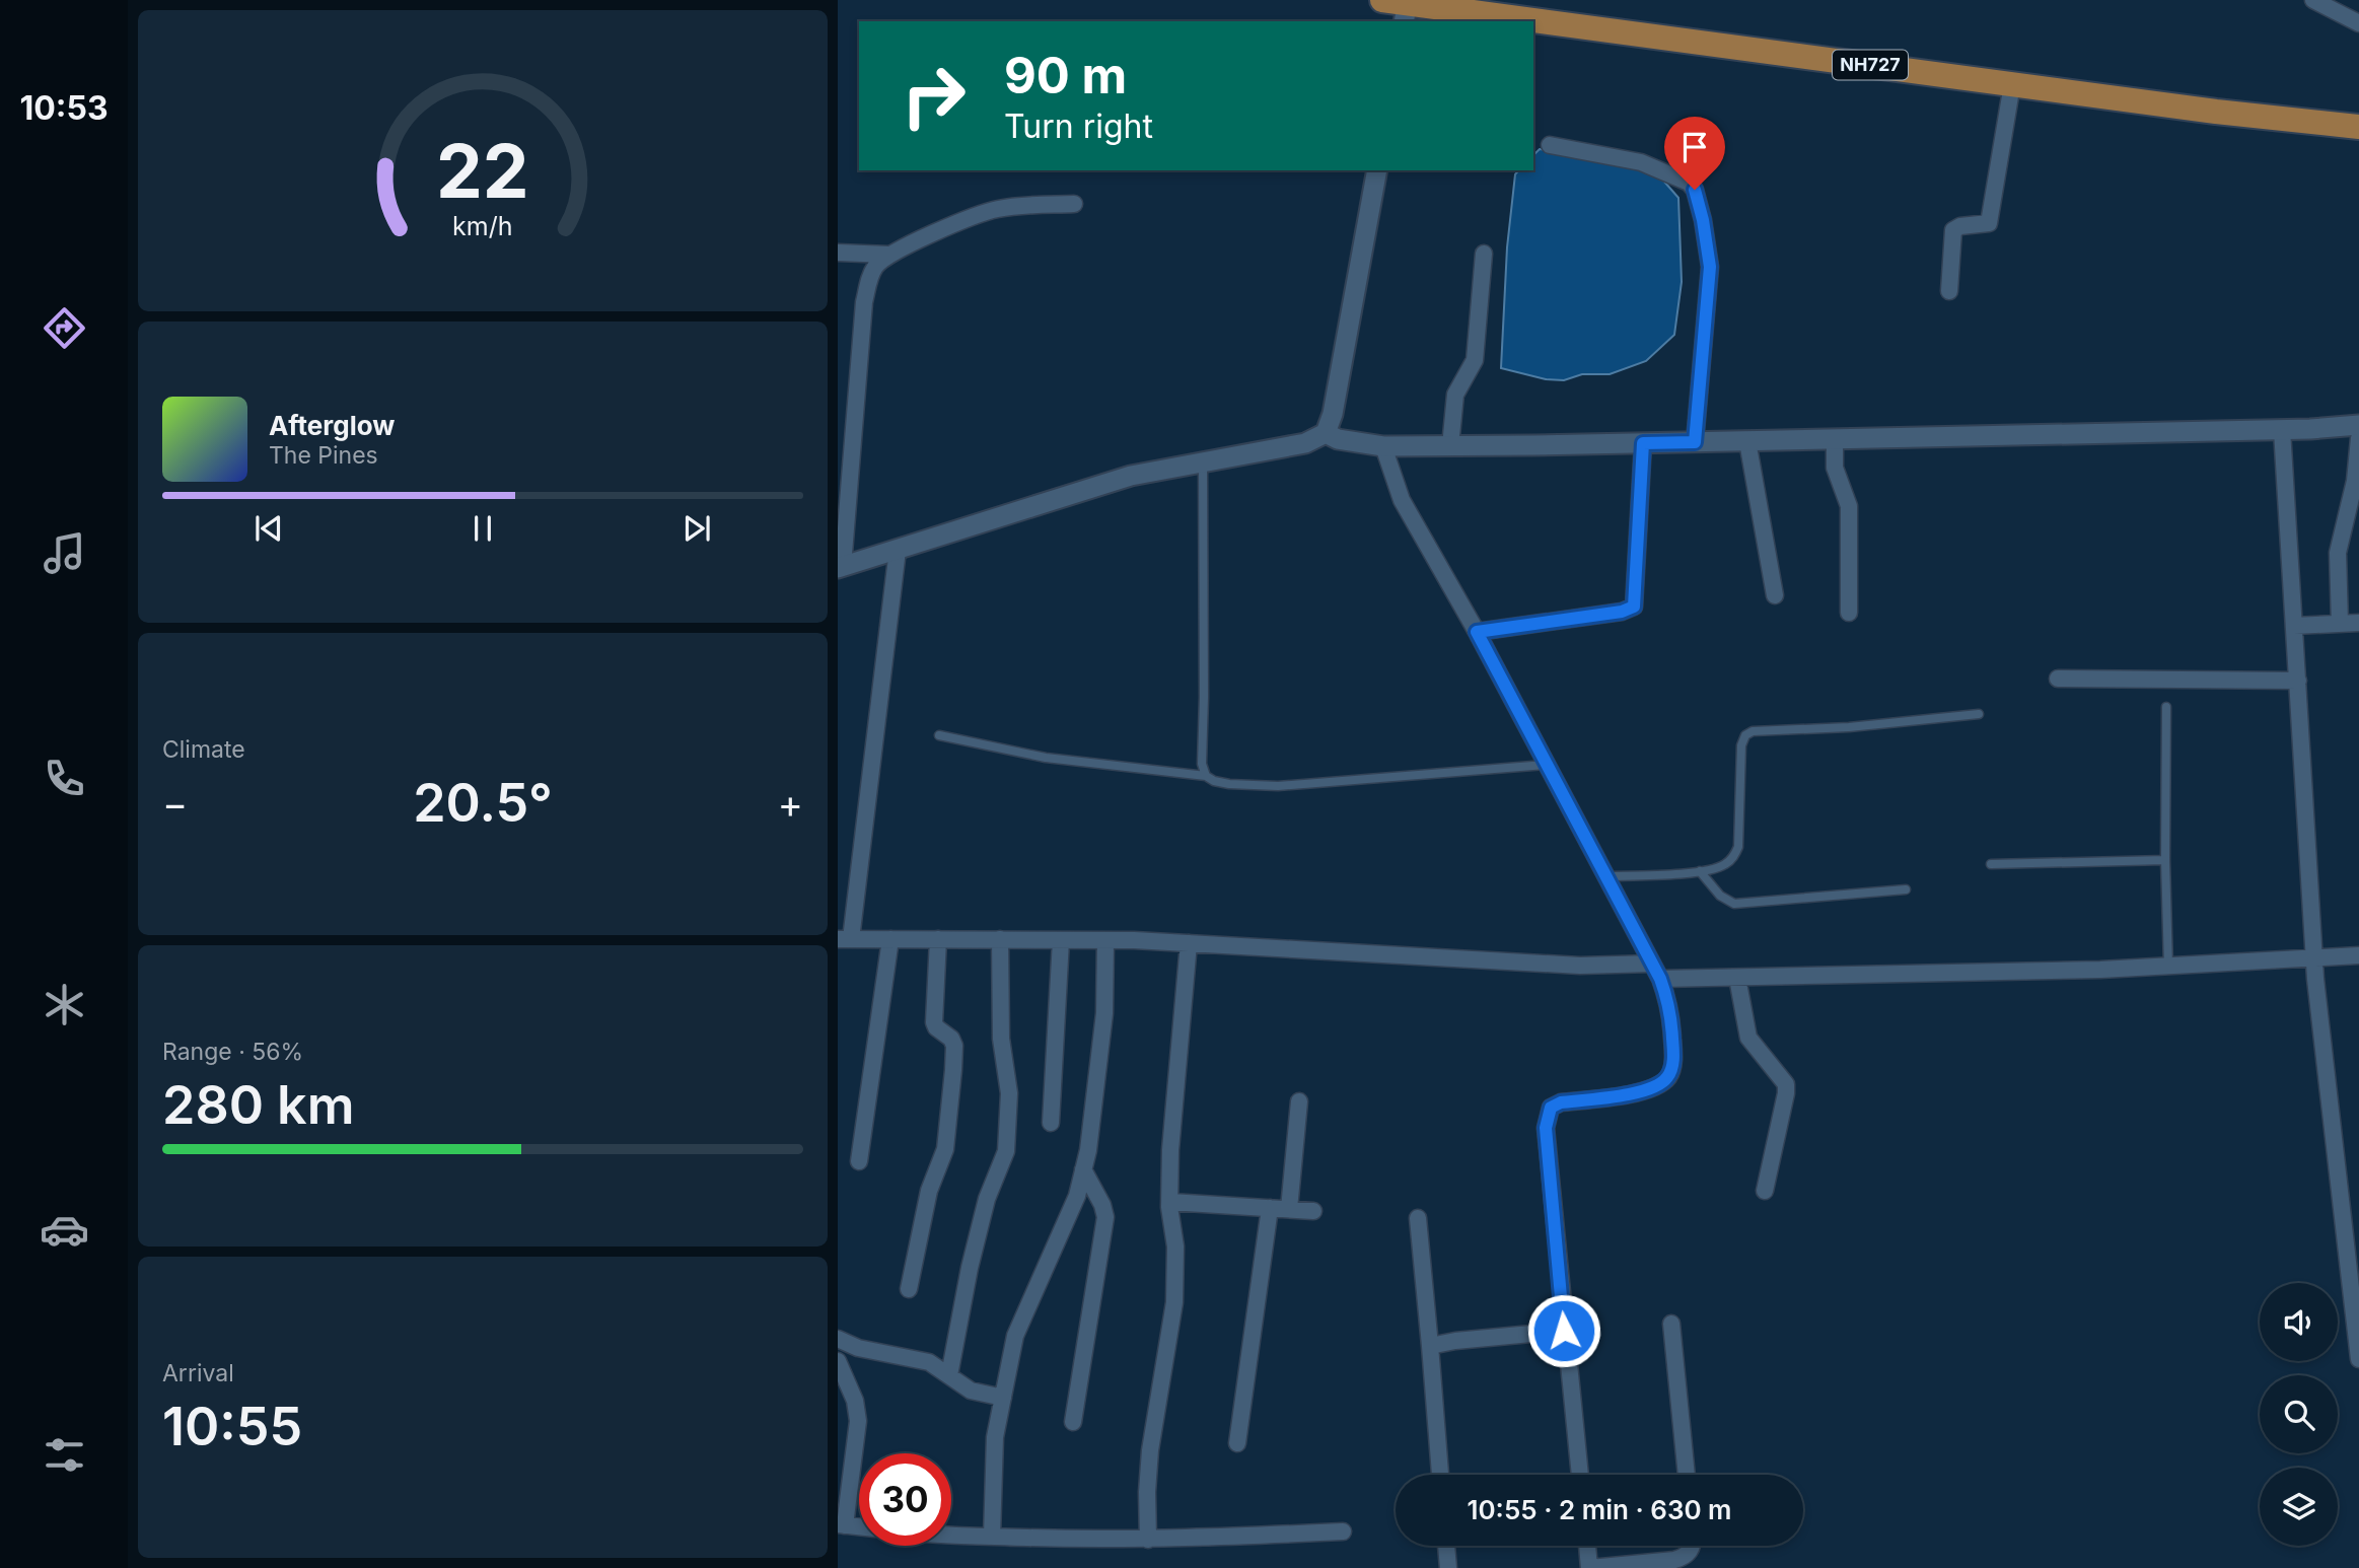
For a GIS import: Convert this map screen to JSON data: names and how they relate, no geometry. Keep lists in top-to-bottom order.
{
  "streets": {
    "highway": ["NH727"]
  },
  "page": {
    "tabs": "10:53",
    "turn": ["90 m", "Turn right"],
    "song": ["Afterglow", "The Pines"],
    "tile": [
      "Climate",
      ["Range · 56%", "280 km"],
      ["Arrival", "10:55"]
    ],
    "heat": ["−", "20.5°", "+"],
    "limit": "30",
    "trip": "10:55 · 2 min · 630 m",
    "gauge": ["22", "km/h"]
  }
}
